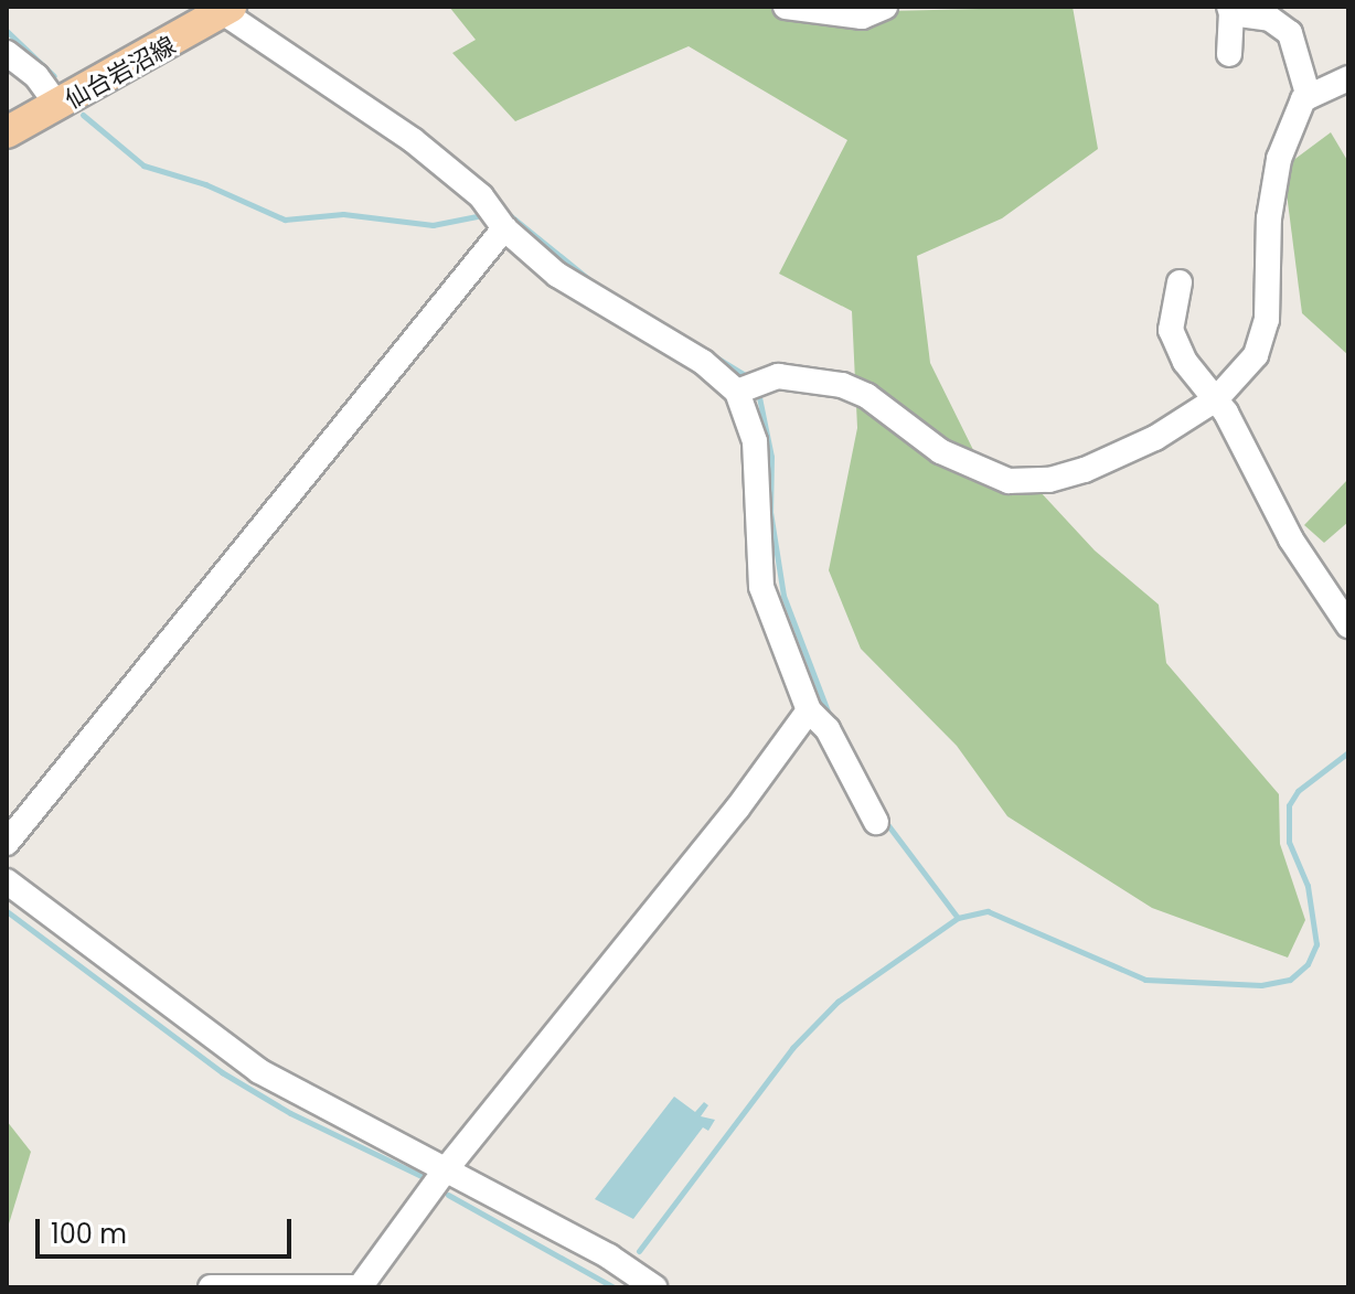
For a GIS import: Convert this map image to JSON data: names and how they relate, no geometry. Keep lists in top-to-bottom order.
{
  "streets": {
    "main road": ["仙台岩沼線"]
  },
  "scale_bar": "100 m"
}
